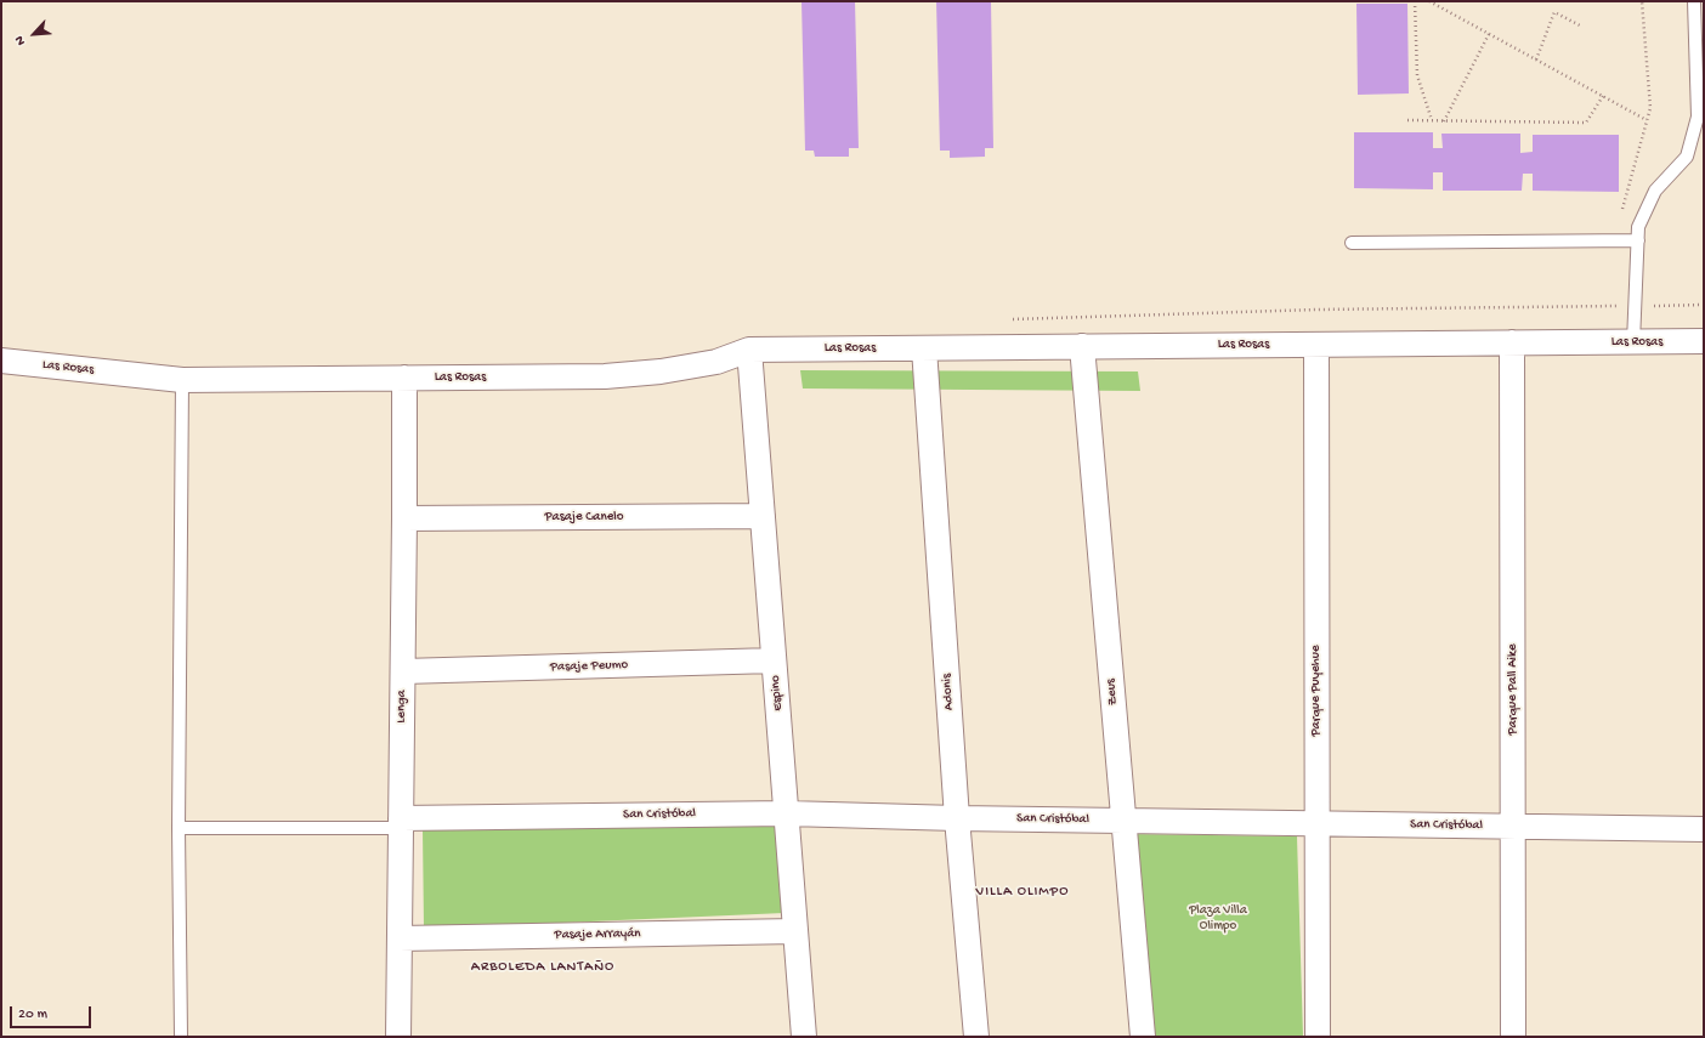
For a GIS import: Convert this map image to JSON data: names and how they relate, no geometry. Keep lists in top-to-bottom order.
{
  "streets": {
    "street": [
      "Las Rosas",
      "Pasaje Canelo",
      "Pasaje Peumo",
      "Parque Pall Aike",
      "Parque Puyehue",
      "Adonis",
      "Zeus",
      "Espino",
      "Lenga",
      "San Cristóbal",
      "Pasaje Arrayán"
    ]
  },
  "crossings": [
    ["Las Rosas", "Parque Pall Aike"],
    ["Las Rosas", "Parque Puyehue"],
    ["Las Rosas", "Adonis"],
    ["Las Rosas", "Zeus"],
    ["Las Rosas", "Espino"],
    ["Las Rosas", "Lenga"],
    ["Pasaje Canelo", "Espino"],
    ["Pasaje Canelo", "Lenga"],
    ["Pasaje Peumo", "Espino"],
    ["Pasaje Peumo", "Lenga"],
    ["Parque Pall Aike", "San Cristóbal"],
    ["Parque Puyehue", "San Cristóbal"],
    ["Adonis", "San Cristóbal"],
    ["Zeus", "San Cristóbal"],
    ["Espino", "San Cristóbal"],
    ["Espino", "Pasaje Arrayán"],
    ["Lenga", "San Cristóbal"],
    ["Lenga", "Pasaje Arrayán"]
  ],
  "districts": ["VILLA OLIMPO", "ARBOLEDA LANTAÑO"],
  "parks": ["Plaza Villa Olimpo"],
  "scale_bar": "20 m",
  "north": "bottom left"
}
